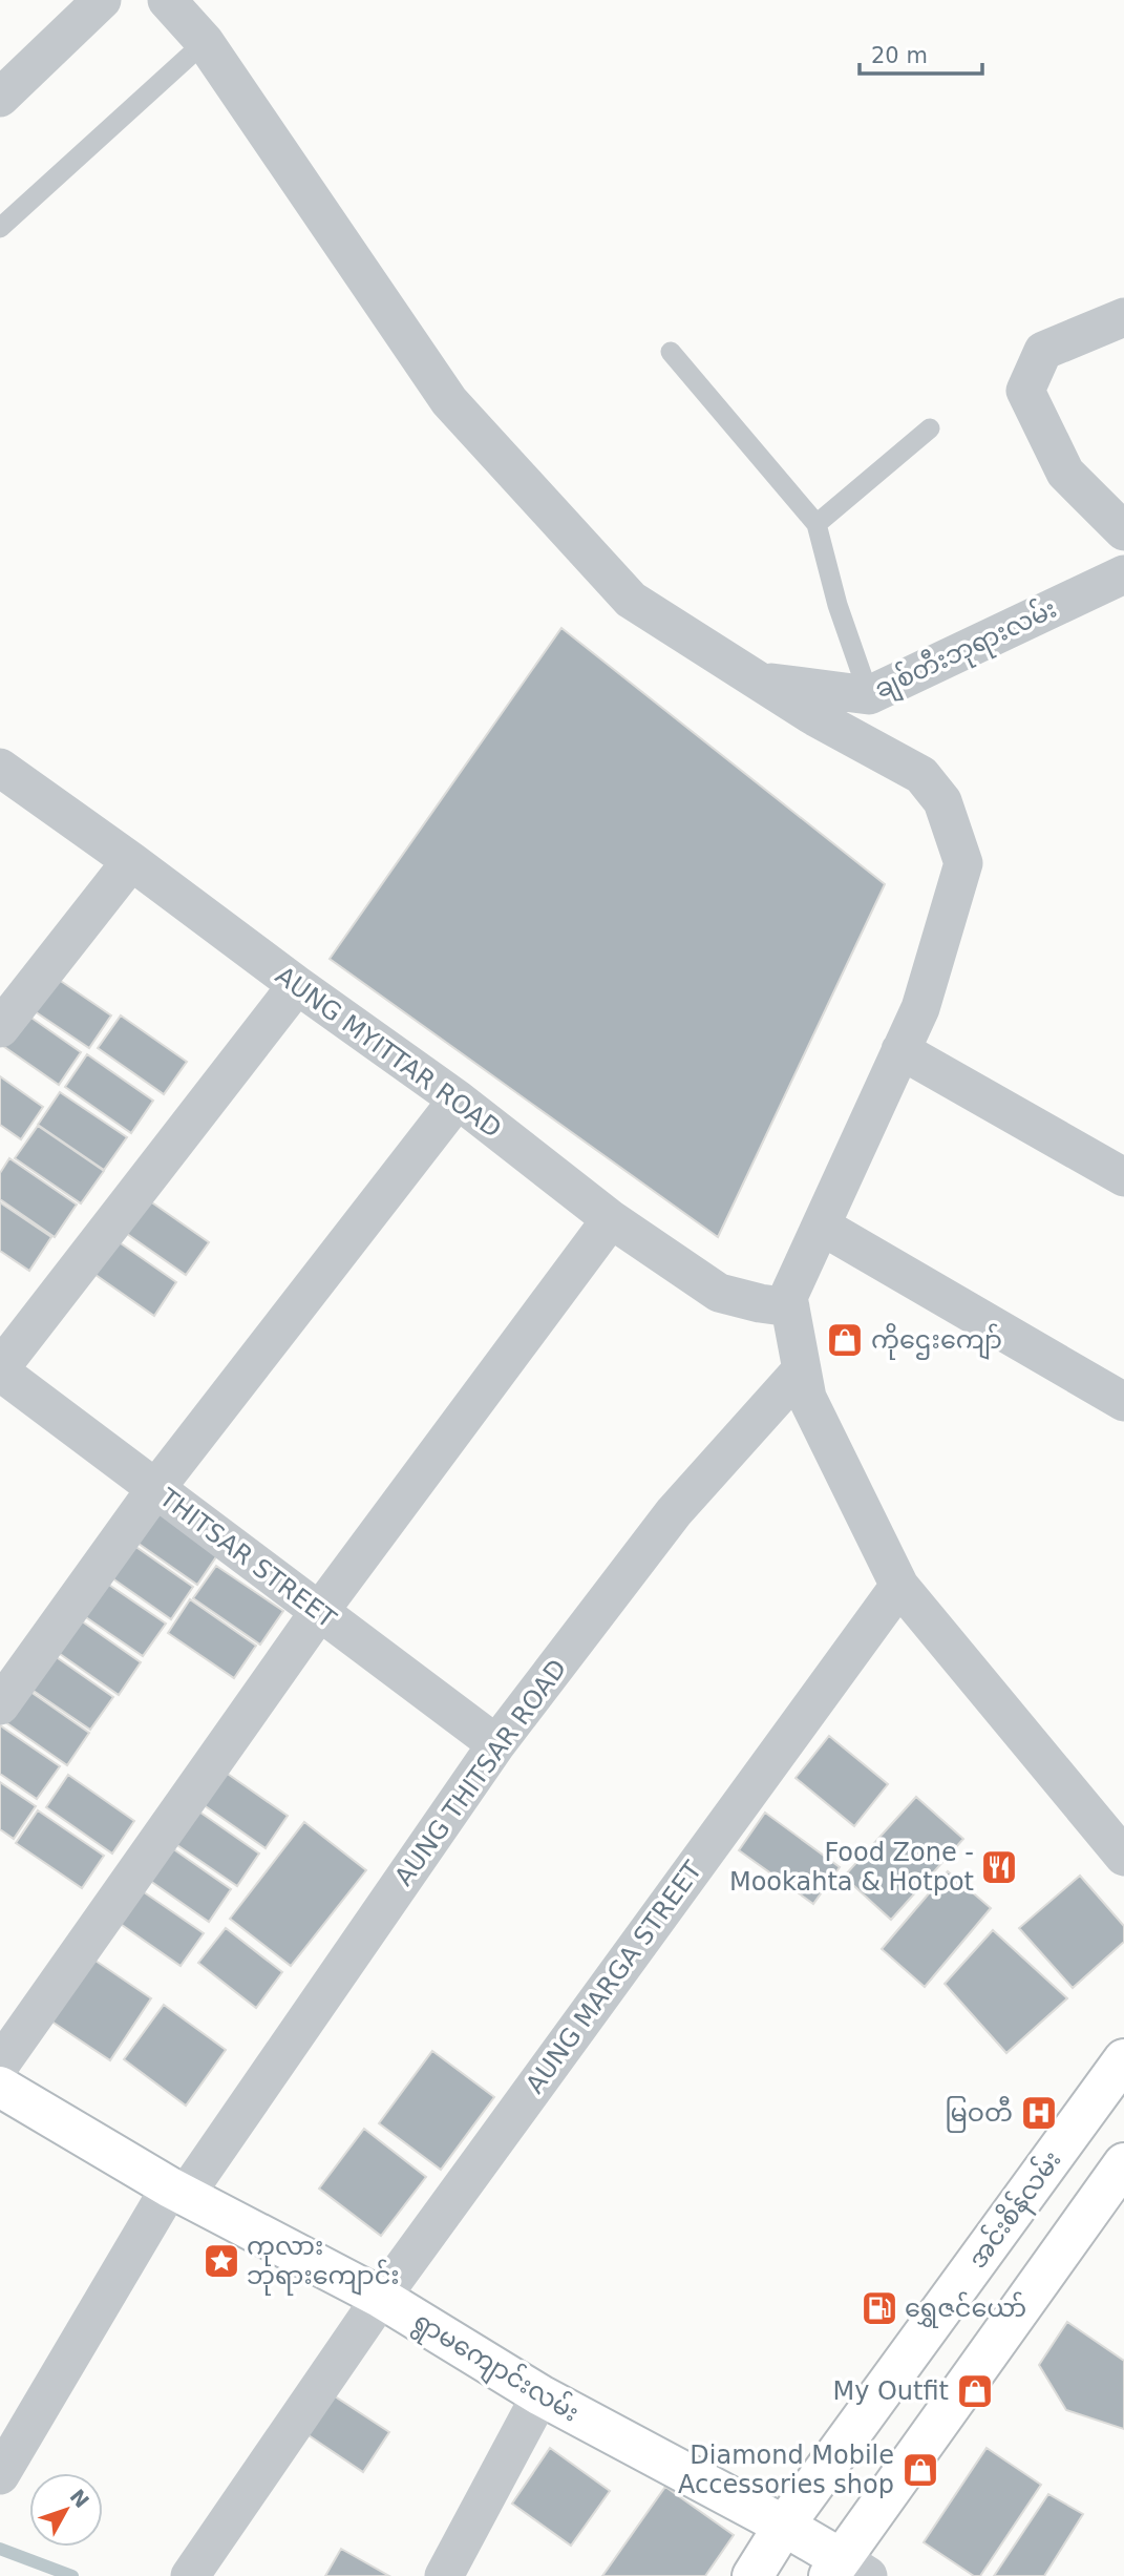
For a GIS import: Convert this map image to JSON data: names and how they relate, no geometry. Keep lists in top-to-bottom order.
{
  "streets": {
    "main road": ["အင်းစိန်လမ်း", "ရွာမကျောင်းလမ်း"],
    "street": [
      "ချစ်တီးဘုရားလမ်း",
      "AUNG MYITTAR ROAD",
      "THITSAR STREET",
      "AUNG THITSAR ROAD",
      "AUNG MARGA STREET"
    ]
  },
  "crossings": [
    ["THITSAR STREET", "AUNG THITSAR ROAD"],
    ["AUNG THITSAR ROAD", "ရွာမကျောင်းလမ်း"],
    ["AUNG MARGA STREET", "ရွာမကျောင်းလမ်း"],
    ["အင်းစိန်လမ်း", "ရွာမကျောင်းလမ်း"]
  ],
  "places": {
    "shop": ["ကိုဌေးကျော်", "My Outfit", "Diamond Mobile Accessories shop"],
    "restaurant": ["Food Zone - Mookahta & Hotpot"],
    "hospital": ["မြဝတီ"],
    "place": ["ကုလား ဘုရားကျောင်း"],
    "fuel station": ["ရွှေဇင်ယော်"]
  },
  "scale_bar": "20 m",
  "north": "top right"
}
